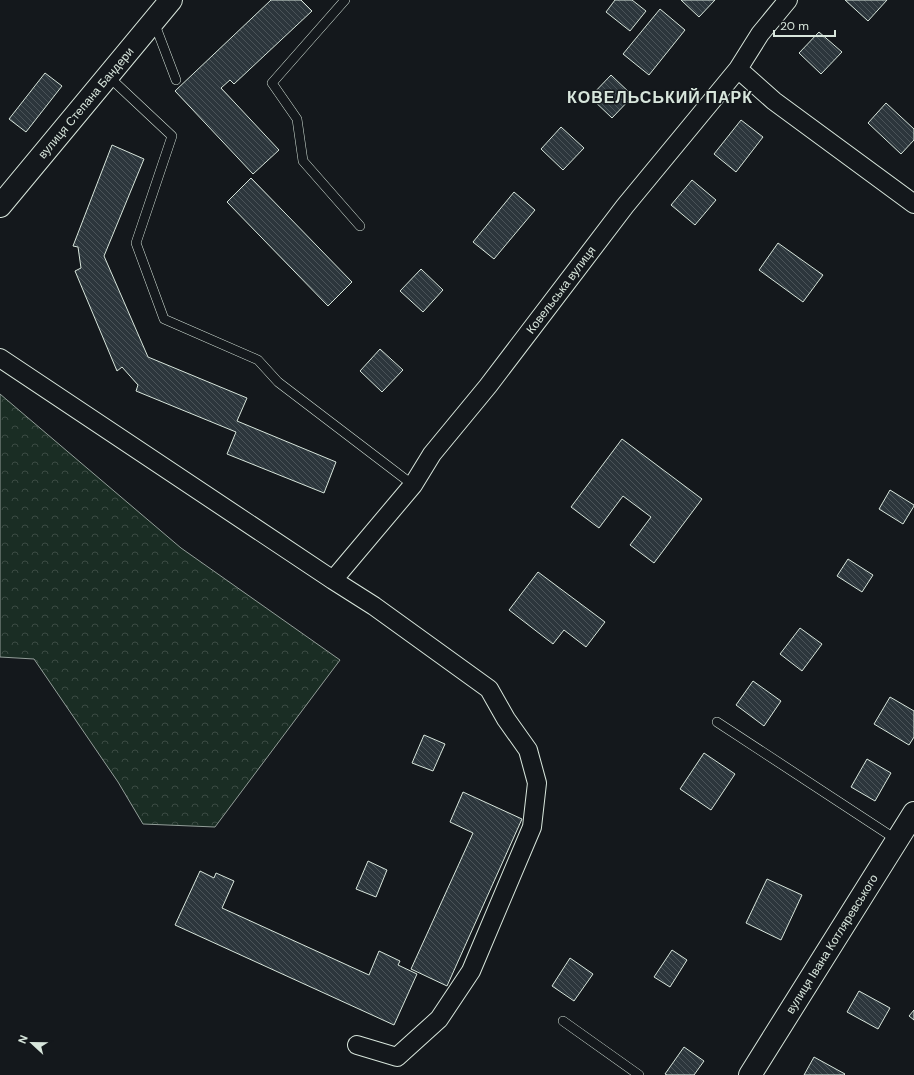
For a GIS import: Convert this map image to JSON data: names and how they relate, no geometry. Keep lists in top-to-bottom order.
{
  "streets": {
    "street": ["вулиця Степана Бандери", "Ковельська вулиця", "вулиця Івана Котляревського"]
  },
  "districts": ["КОВЕЛЬСЬКИЙ ПАРК"],
  "scale_bar": "20 m",
  "north": "left"
}
